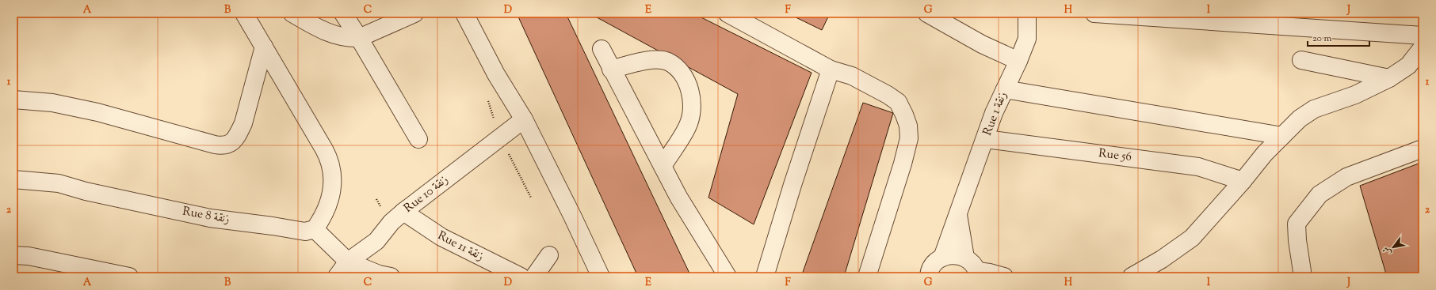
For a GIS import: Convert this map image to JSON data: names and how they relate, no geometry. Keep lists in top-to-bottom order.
{
  "streets": {
    "street": [
      "Rue 1 زنقة",
      "Rue 56",
      "Rue 10 زنقة",
      "Rue 8 زنقة",
      "Rue 11 زنقة"
    ]
  },
  "crossings": [
    ["Rue 1 زنقة", "Rue 56"],
    ["Rue 10 زنقة", "Rue 11 زنقة"]
  ],
  "scale_bar": "20 m",
  "north": "bottom left",
  "grid": {
    "columns": [
      "A",
      "B",
      "C",
      "D",
      "E",
      "F",
      "G",
      "H",
      "I",
      "J"
    ],
    "rows": ["1", "2"]
  }
}
